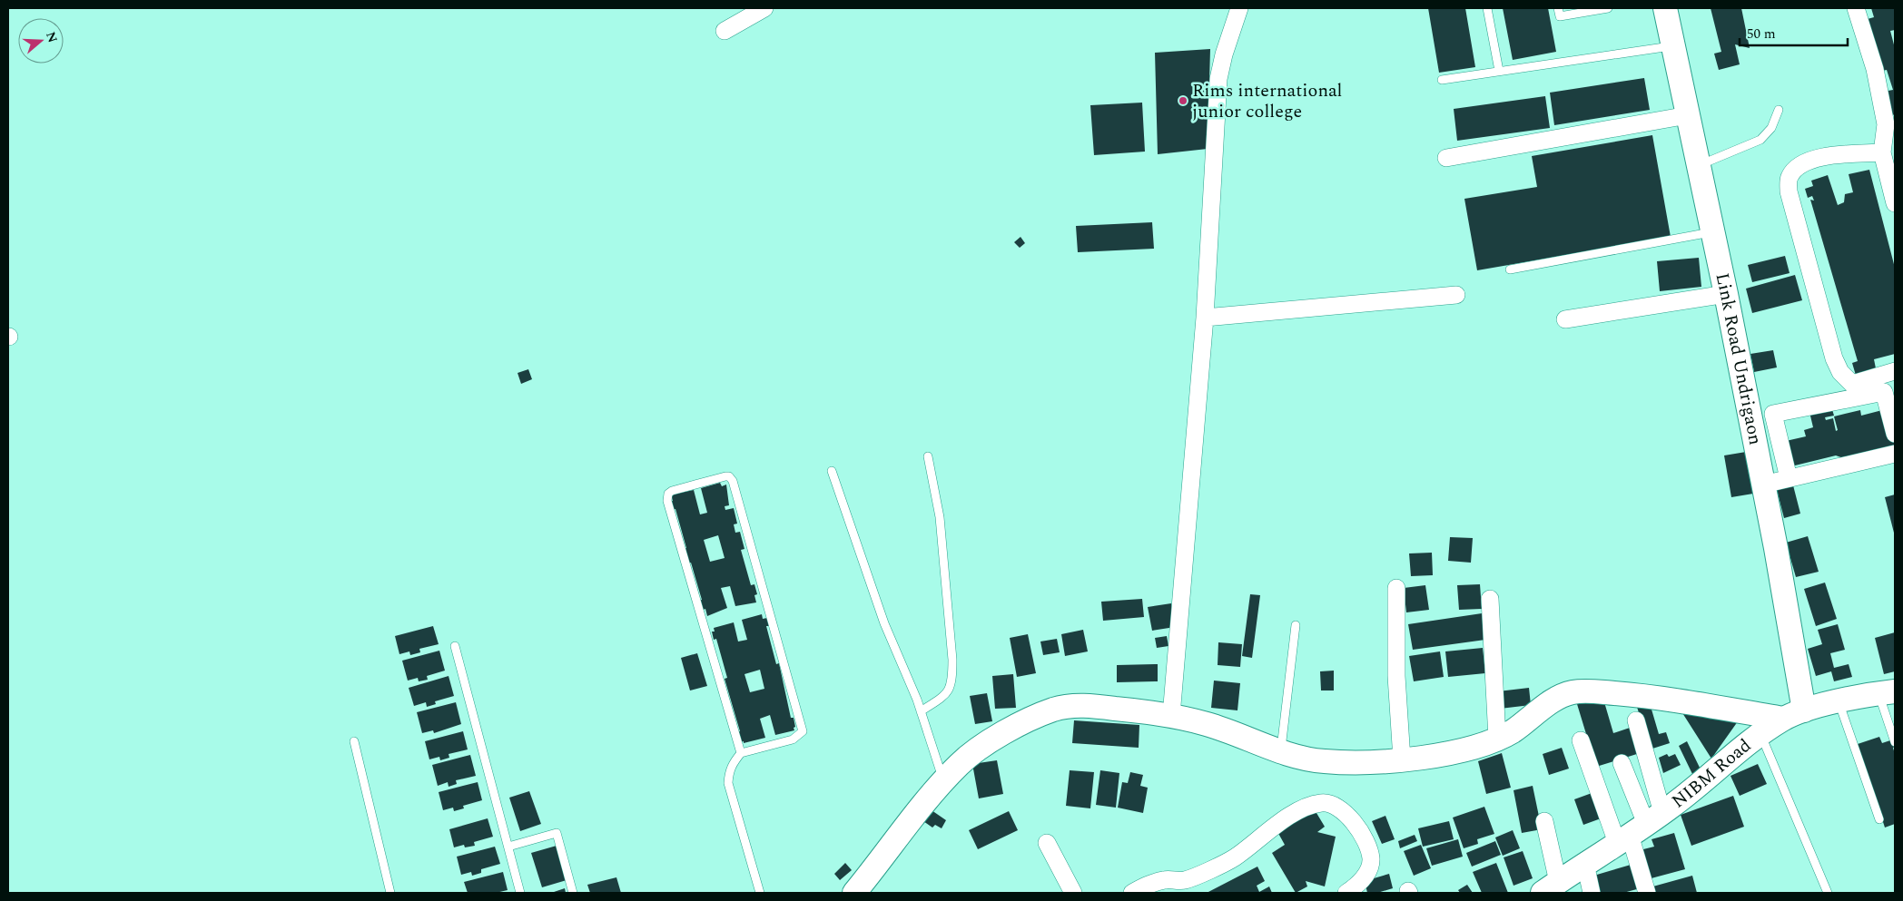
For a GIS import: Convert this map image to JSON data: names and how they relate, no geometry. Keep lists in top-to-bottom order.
{
  "streets": {
    "street": ["Link Road Undrigaon", "NIBM Road"]
  },
  "crossings": [
    ["Link Road Undrigaon", "NIBM Road"]
  ],
  "places": ["Rims international junior college"],
  "scale_bar": "50 m",
  "north": "right"
}
